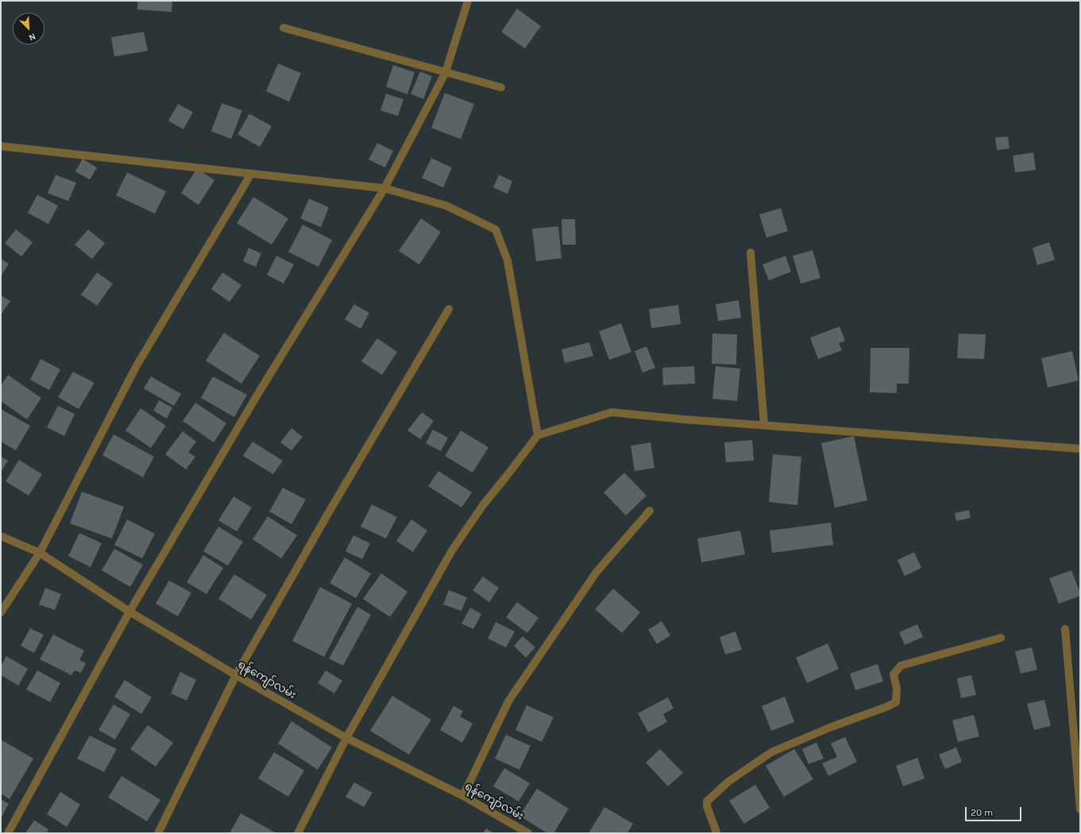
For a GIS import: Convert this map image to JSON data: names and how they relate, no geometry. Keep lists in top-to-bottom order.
{
  "streets": {
    "street": ["ရန်ကျော်လမ်း"]
  },
  "scale_bar": "20 m",
  "north": "bottom right"
}
